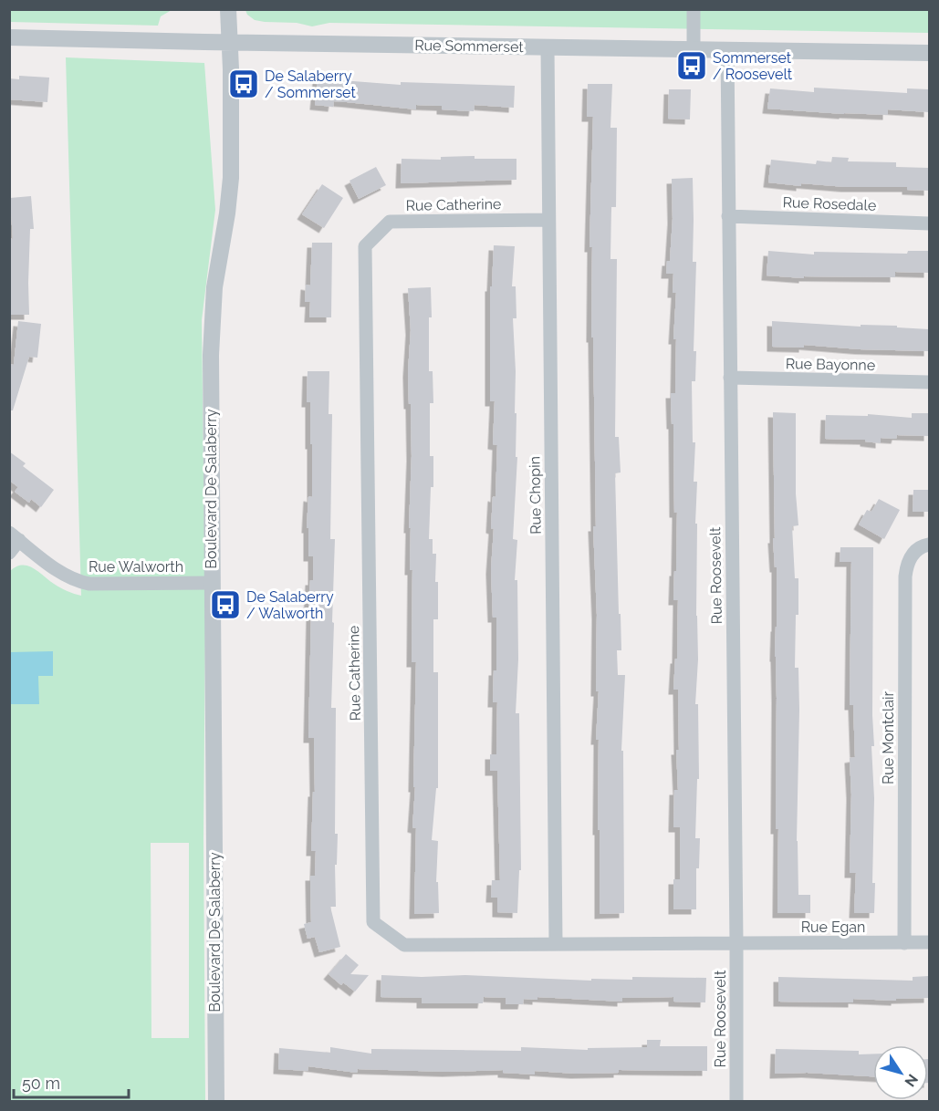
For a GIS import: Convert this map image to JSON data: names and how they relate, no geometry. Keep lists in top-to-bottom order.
{
  "streets": {
    "street": [
      "Rue Sommerset",
      "Rue Rosedale",
      "Rue Catherine",
      "Rue Bayonne",
      "Boulevard De Salaberry",
      "Rue Chopin",
      "Rue Walworth",
      "Rue Roosevelt",
      "Rue Montclair",
      "Rue Egan"
    ]
  },
  "crossings": [
    ["Rue Sommerset", "Boulevard De Salaberry"],
    ["Rue Sommerset", "Rue Chopin"],
    ["Rue Sommerset", "Rue Roosevelt"],
    ["Rue Rosedale", "Rue Roosevelt"],
    ["Rue Catherine", "Rue Chopin"],
    ["Rue Catherine", "Rue Roosevelt"],
    ["Rue Catherine", "Rue Egan"],
    ["Rue Bayonne", "Rue Roosevelt"],
    ["Boulevard De Salaberry", "Rue Walworth"],
    ["Rue Roosevelt", "Rue Egan"],
    ["Rue Montclair", "Rue Egan"]
  ],
  "places": {
    "bus stop": ["Sommerset / Roosevelt", "De Salaberry / Sommerset", "De Salaberry / Walworth"]
  },
  "scale_bar": "50 m",
  "north": "bottom right"
}
